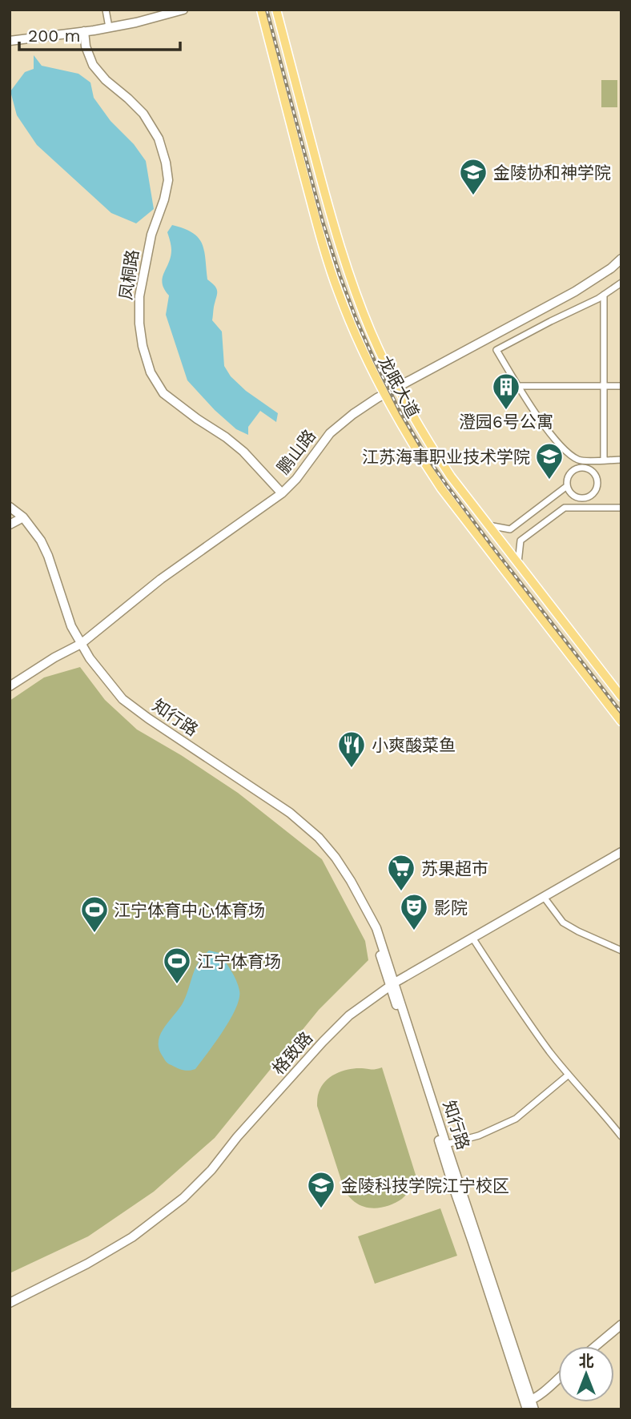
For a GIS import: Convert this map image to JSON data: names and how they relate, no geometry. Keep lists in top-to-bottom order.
{
  "streets": {
    "main road": ["龙眠大道"],
    "street": [
      "凤桐路",
      "鹏山路",
      "知行路",
      "格致路"
    ]
  },
  "crossings": [
    ["凤桐路", "鹏山路"],
    ["龙眠大道", "鹏山路"],
    ["鹏山路", "知行路"],
    ["知行路", "格致路"]
  ],
  "places": {
    "school or university": ["金陵协和神学院", "江苏海事职业技术学院", "金陵科技学院江宁校区"],
    "building": ["澄园6号公寓"],
    "restaurant": ["小爽酸菜鱼"],
    "supermarket": ["苏果超市"],
    "theatre": ["影院"],
    "sports": ["江宁体育中心体育场", "江宁体育场"]
  },
  "scale_bar": "200 m",
  "north": "top"
}
